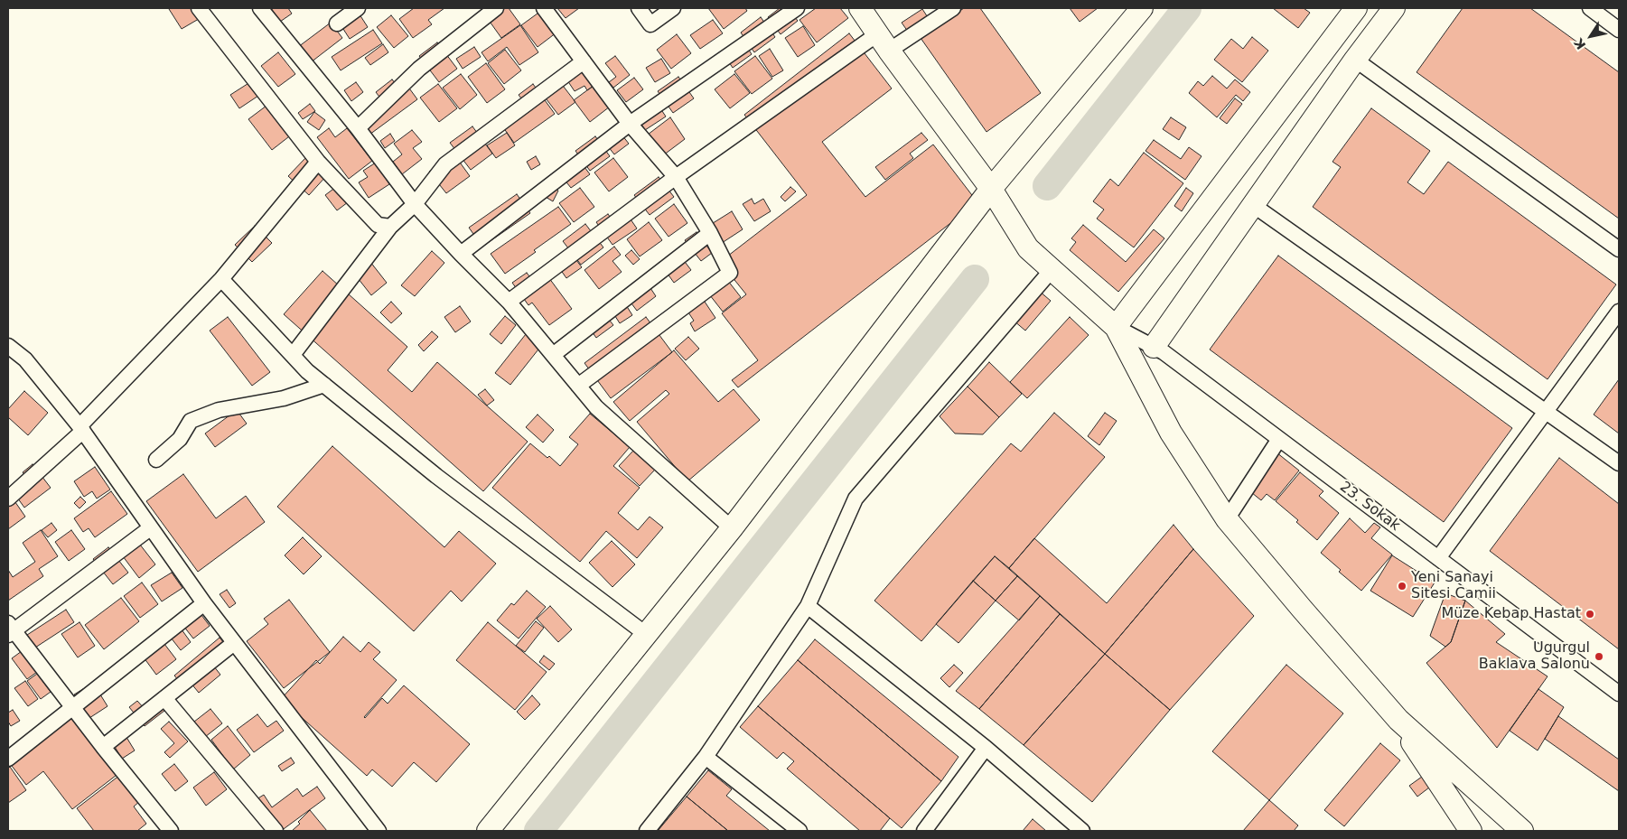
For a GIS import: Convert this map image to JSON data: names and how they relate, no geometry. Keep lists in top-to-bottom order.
{
  "streets": {
    "street": ["23. Sokak"]
  },
  "places": ["Yeni Sanayi Sitesi Camii", "Müze Kebap Hastat", "Ugurgul Baklava Salonu"],
  "north": "bottom left"
}
